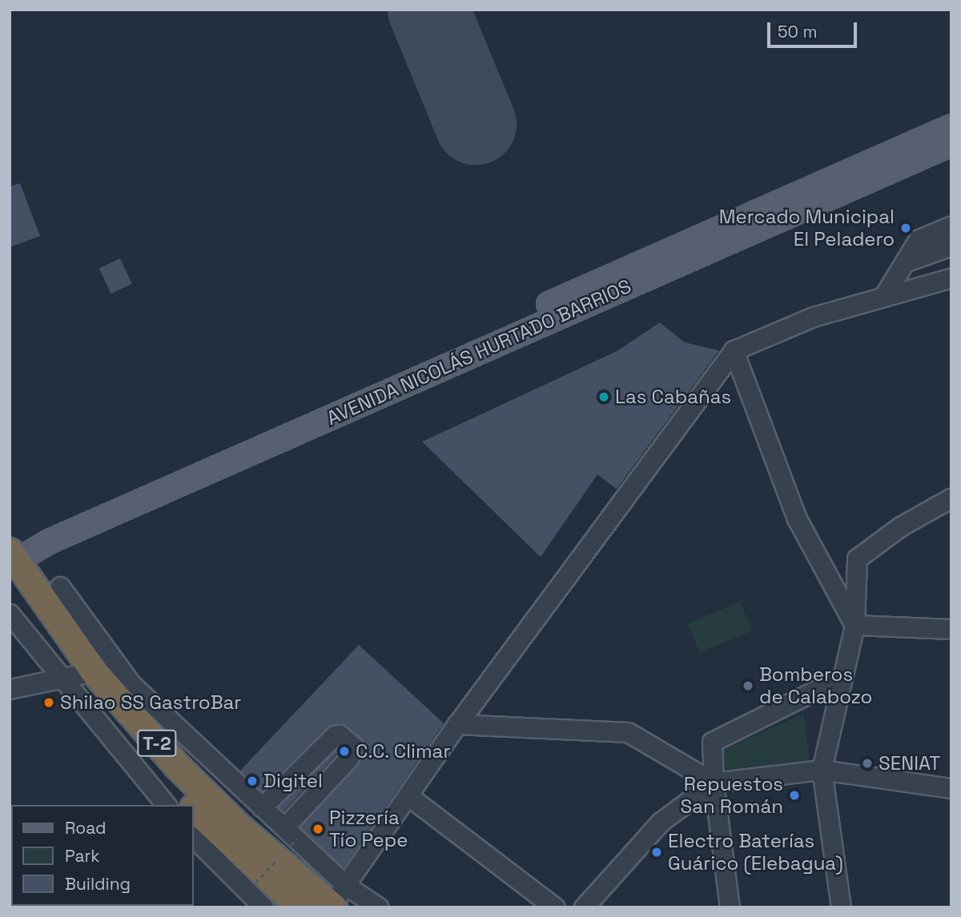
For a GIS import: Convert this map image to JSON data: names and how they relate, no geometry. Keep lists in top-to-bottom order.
{
  "streets": {
    "highway": ["T-2"],
    "main road": ["AVENIDA NICOLÁS HURTADO BARRIOS"]
  },
  "crossings": [
    ["AVENIDA NICOLÁS HURTADO BARRIOS", "T-2"]
  ],
  "places": [
    "Mercado Municipal El Peladero",
    "Las Cabañas",
    "Bomberos de Calabozo",
    "Shilao SS GastroBar",
    "C.C. Climar",
    "SENIAT",
    "Digitel",
    "Repuestos San Román",
    "Pizzería Tío Pepe",
    "Electro Baterías Guárico (Elebagua)"
  ],
  "legend": ["Road", "Park", "Building"],
  "scale_bar": "50 m"
}
